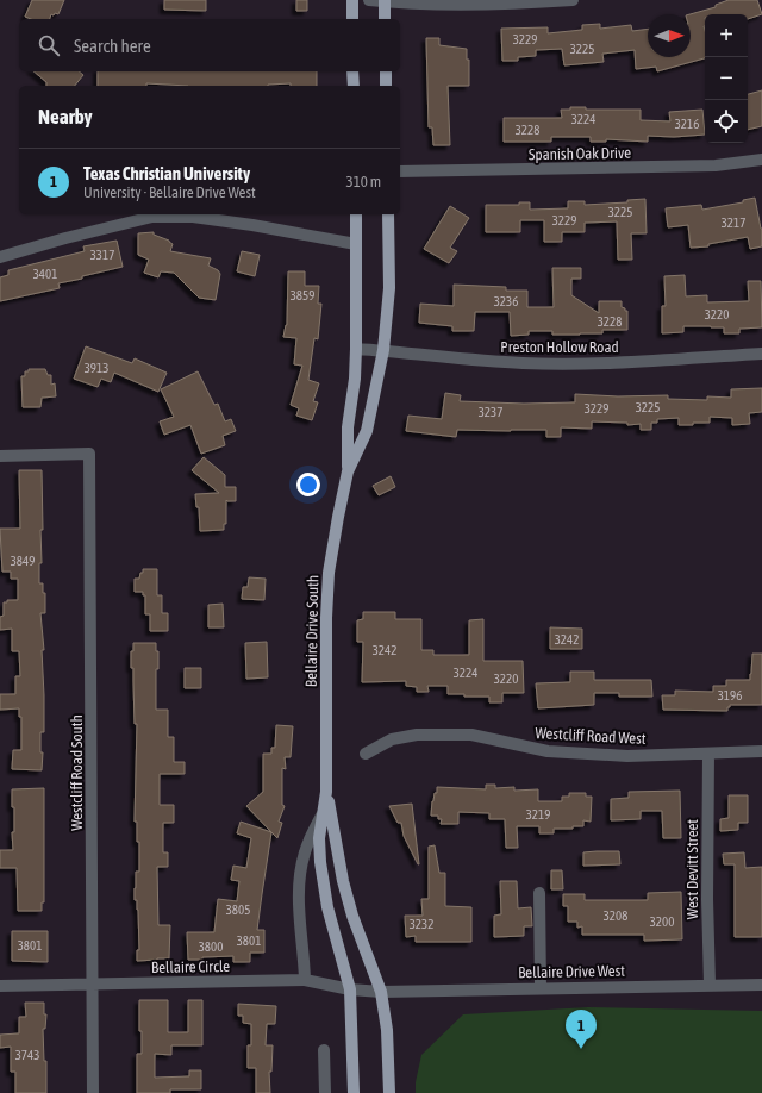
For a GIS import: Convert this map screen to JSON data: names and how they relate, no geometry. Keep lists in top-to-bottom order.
{
  "streets": {
    "main road": ["Bellaire Drive South"],
    "street": [
      "Spanish Oak Drive",
      "Preston Hollow Road",
      "Westcliff Road West",
      "Westcliff Road South",
      "West Devitt Street",
      "Bellaire Circle",
      "Bellaire Drive West"
    ]
  },
  "crossings": [
    ["Preston Hollow Road", "Bellaire Drive South"],
    ["Bellaire Drive South", "Bellaire Circle"],
    ["Bellaire Drive South", "Bellaire Drive West"],
    ["Westcliff Road West", "West Devitt Street"],
    ["Westcliff Road South", "Bellaire Circle"],
    ["West Devitt Street", "Bellaire Drive West"],
    ["Bellaire Circle", "Bellaire Drive West"]
  ],
  "house_numbers": [
    "3229",
    "3225",
    "3224",
    "3216",
    "3228",
    "3225",
    "3229",
    "3217",
    "3317",
    "3401",
    "3859",
    "3236",
    "3220",
    "3228",
    "3913",
    "3225",
    "3229",
    "3237",
    "3849",
    "3242",
    "3242",
    "3224",
    "3220",
    "3196",
    "3219",
    "3805",
    "3208",
    "3200",
    "3232",
    "3801",
    "3801",
    "3800",
    "3743"
  ],
  "north": "right",
  "page": {
    "map_buttons": ["+", "−"],
    "search": "Search here",
    "heading": "Nearby",
    "list": [
      {
        "mark": "1",
        "name": "Texas Christian University",
        "note": "University · Bellaire Drive West",
        "value": "310 m"
      }
    ],
    "pins": "1"
  }
}
